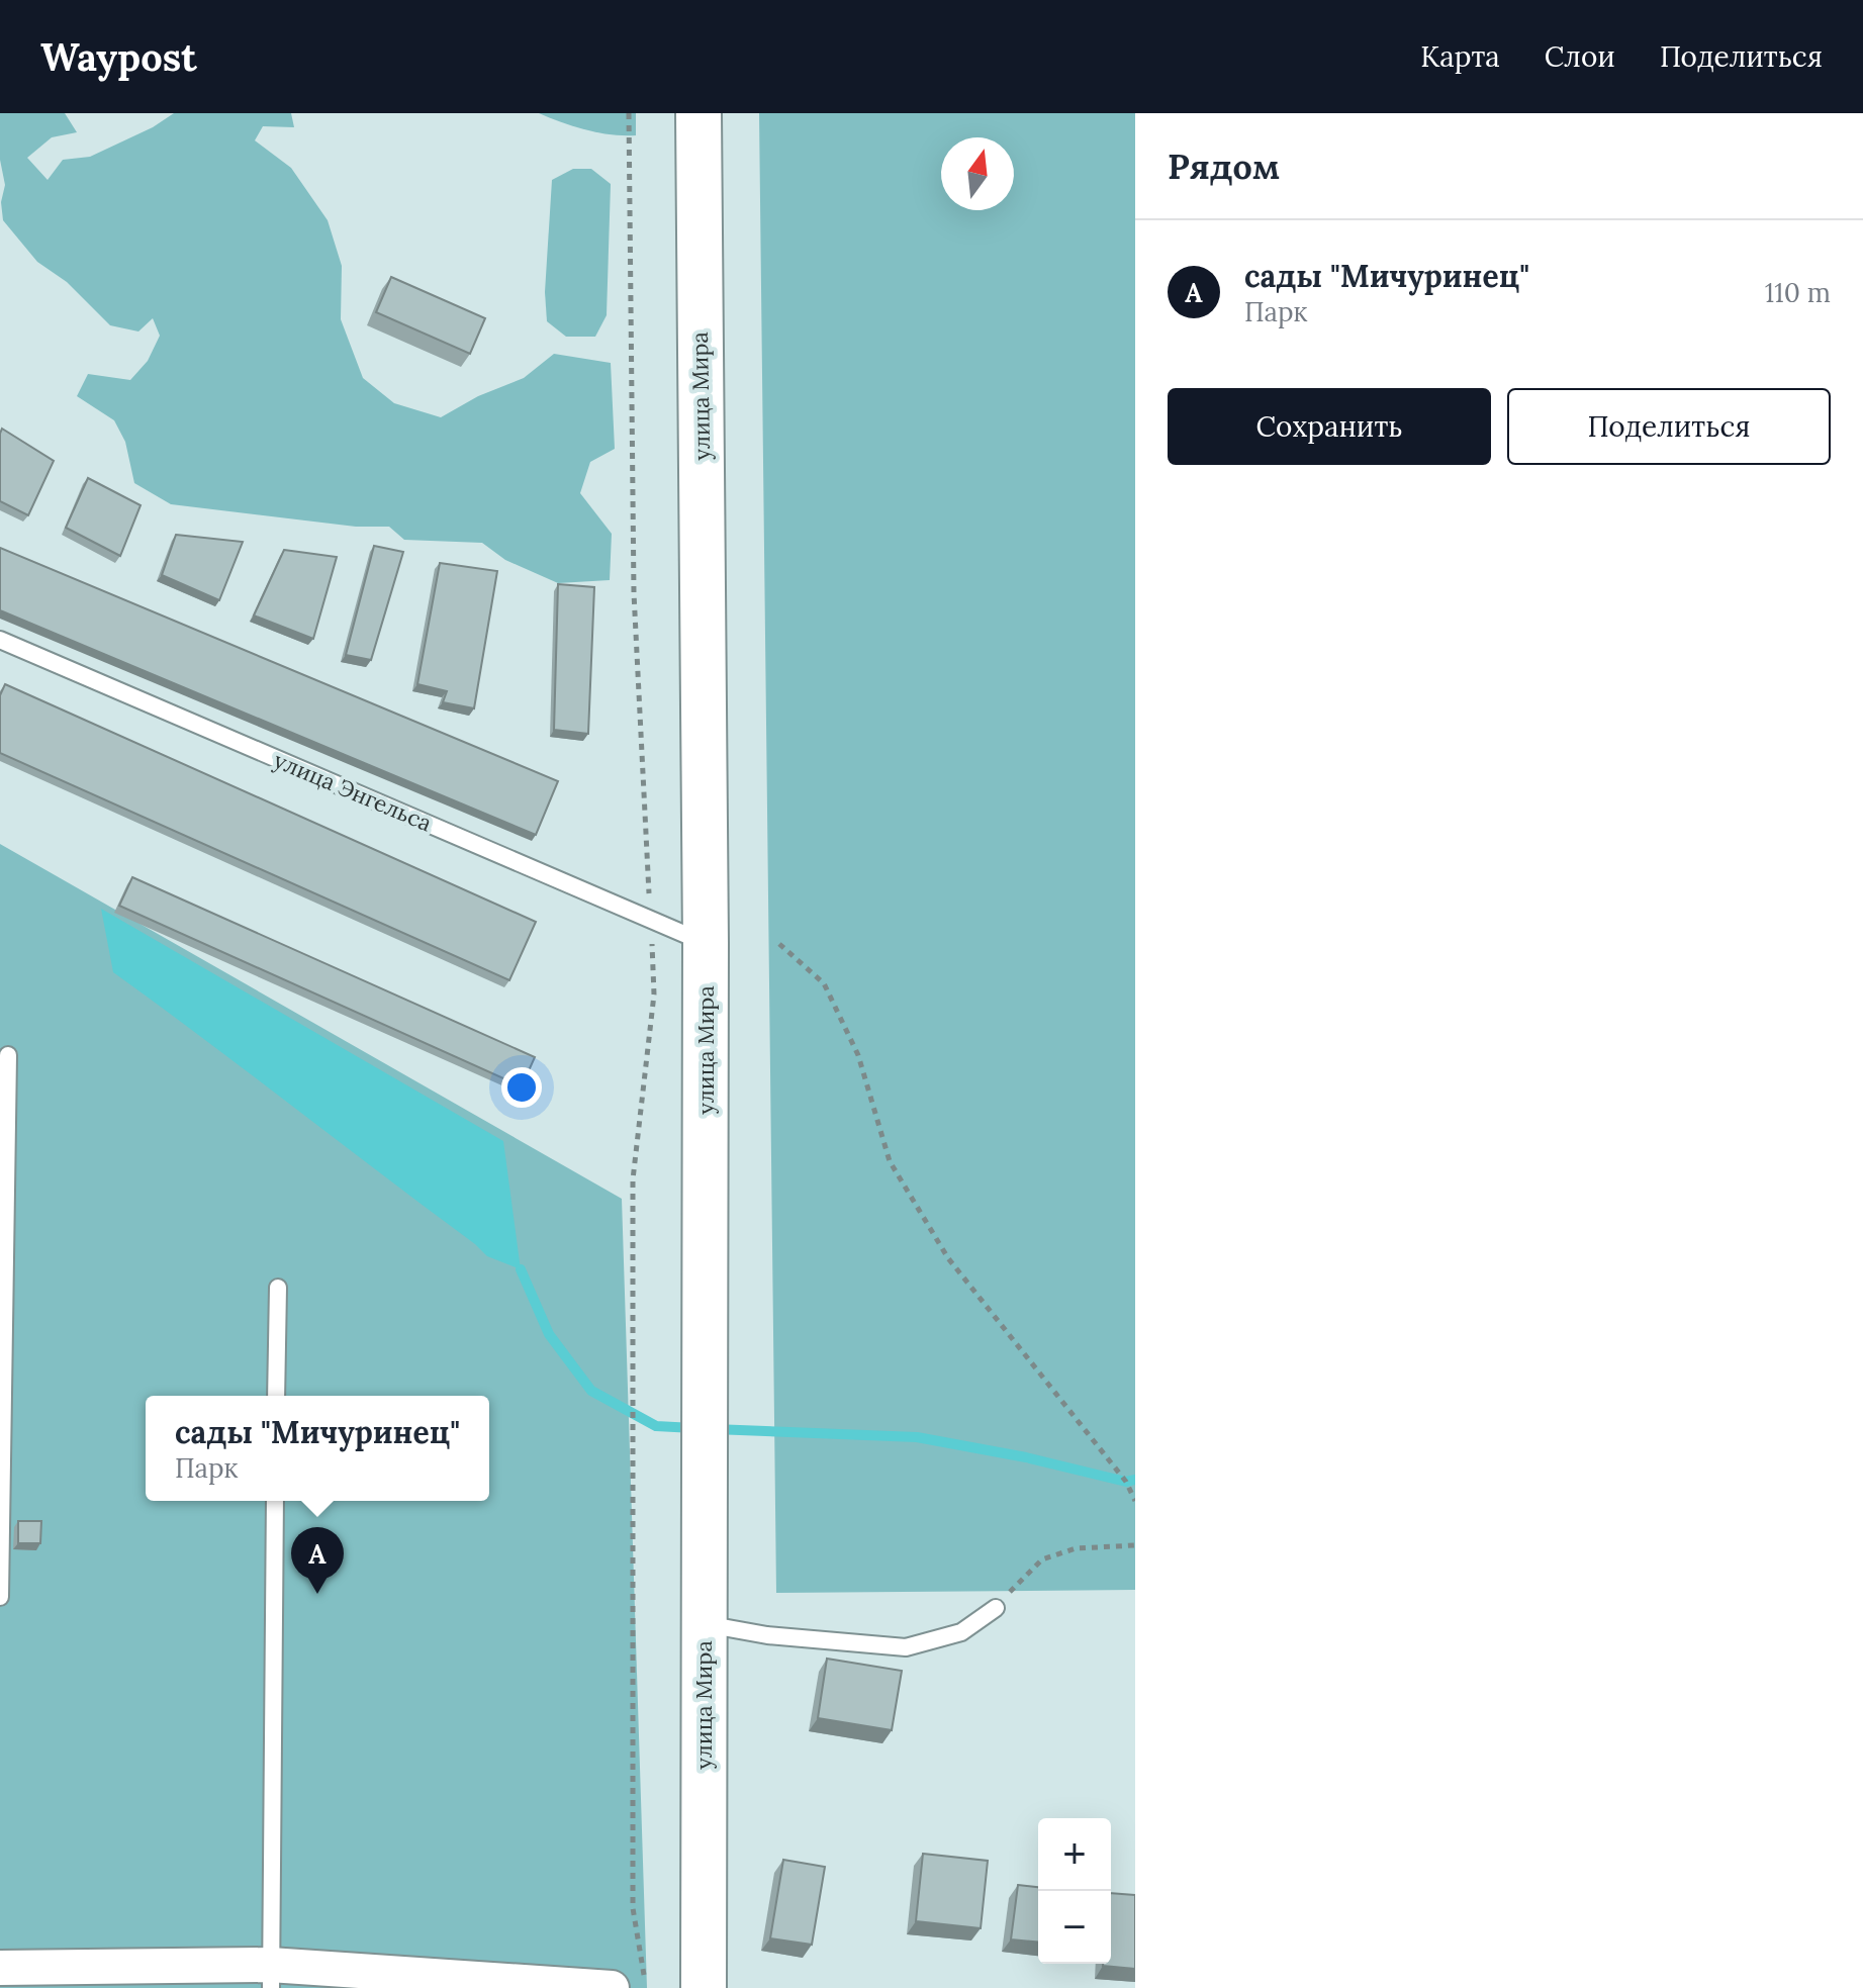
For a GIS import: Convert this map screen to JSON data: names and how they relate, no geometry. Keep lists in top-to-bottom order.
{
  "streets": {
    "main road": ["улица Мира"],
    "lane": ["улица Энгельса"]
  },
  "crossings": [
    ["улица Мира", "улица Энгельса"]
  ],
  "north": "top",
  "page": {
    "header": "Waypost",
    "nav": ["Карта", "Слои", "Поделиться"],
    "heading": "Рядом",
    "list": [
      {
        "mark": "A",
        "name": "сады \"Мичуринец\"",
        "note": "Парк",
        "value": "110 m"
      }
    ],
    "buttons": ["Сохранить", "Поделиться"],
    "popup": ["сады \"Мичуринец\"", "Парк"],
    "pins": "A",
    "map_buttons": ["+", "−"]
  }
}
